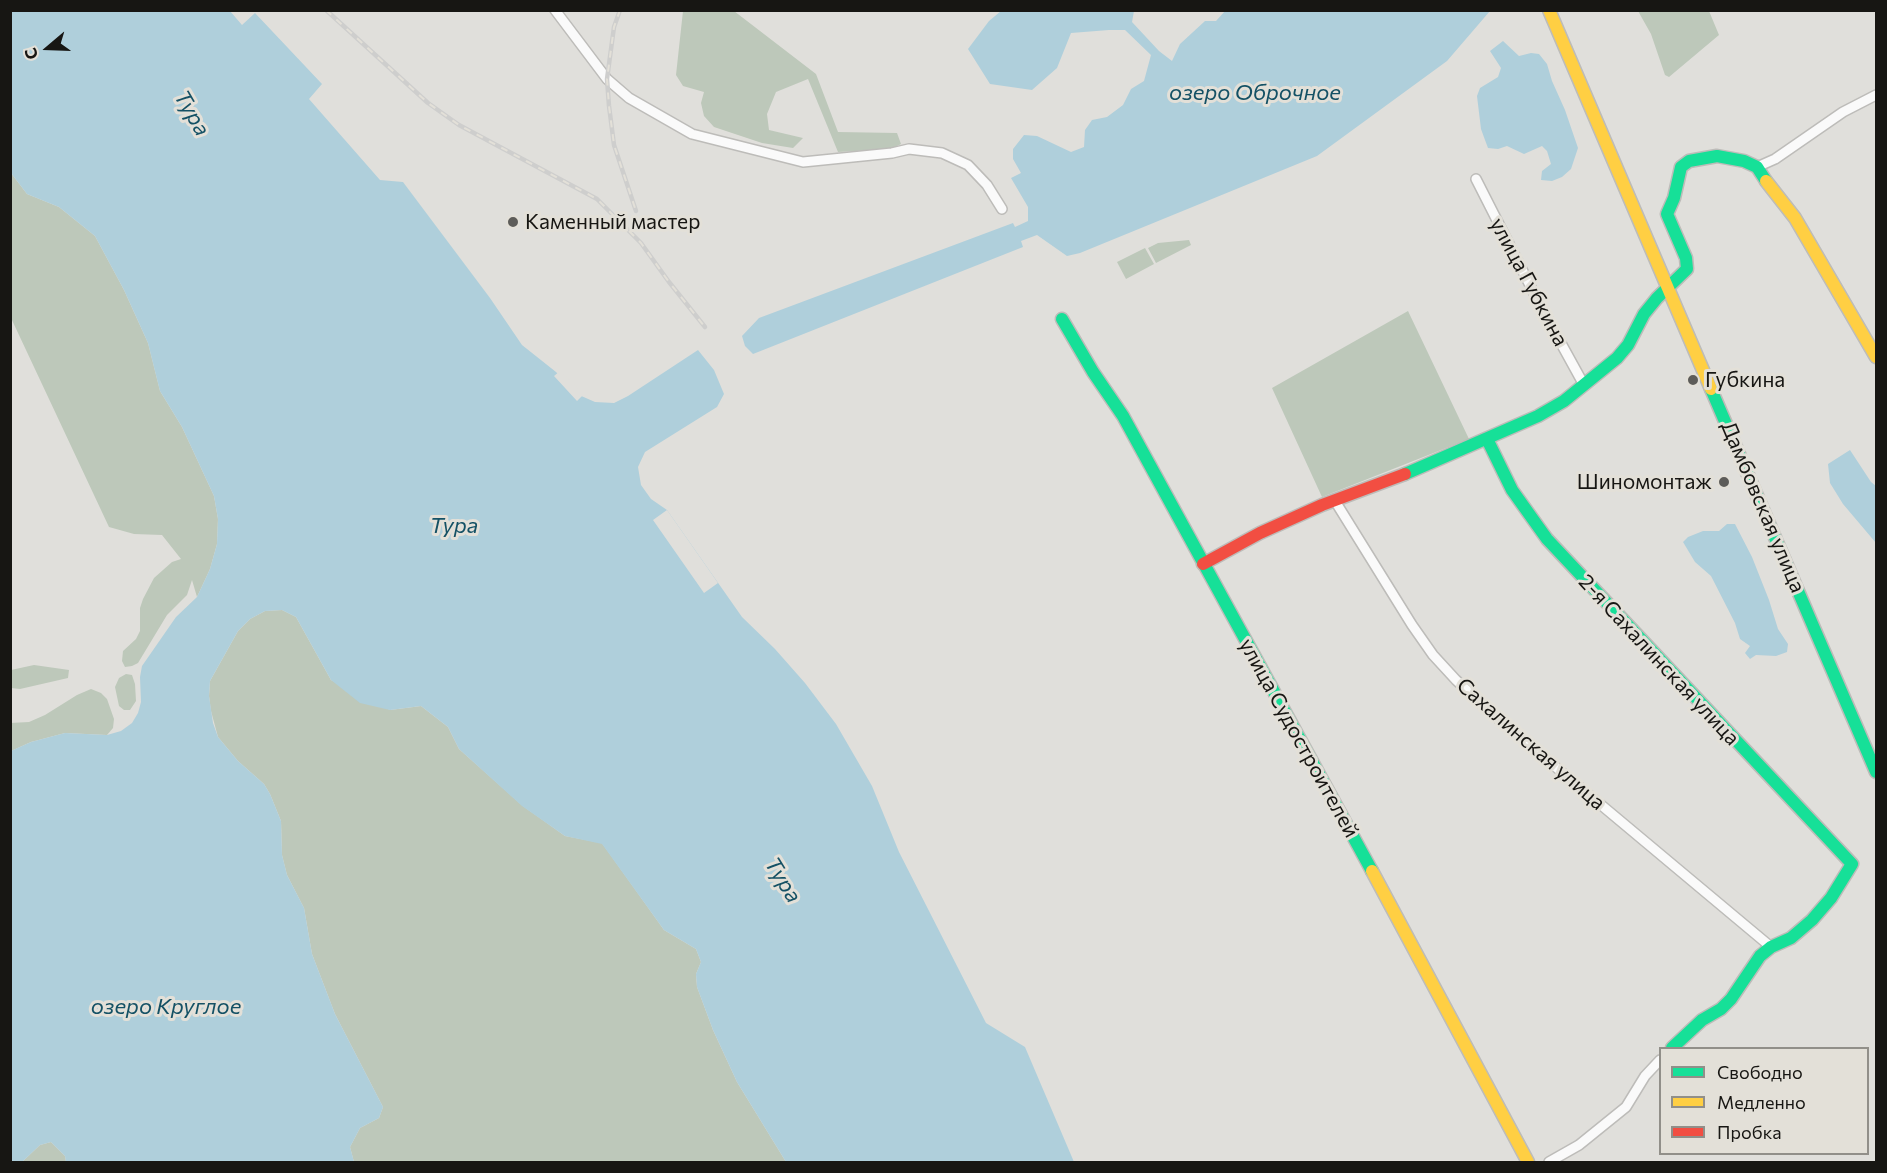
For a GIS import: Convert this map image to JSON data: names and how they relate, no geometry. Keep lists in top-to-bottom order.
{
  "streets": {
    "street": [
      "улица Губкина",
      "Дамбовская улица",
      "2-я Сахалинская улица",
      "улица Судостроителей",
      "Сахалинская улица"
    ]
  },
  "crossings": [
    ["2-я Сахалинская улица", "Сахалинская улица"]
  ],
  "water": ["озеро Оброчное", "Тура", "озеро Круглое"],
  "places": ["Каменный мастер", "Губкина", "Шиномонтаж"],
  "legend": ["Свободно", "Медленно", "Пробка"],
  "north": "left"
}
